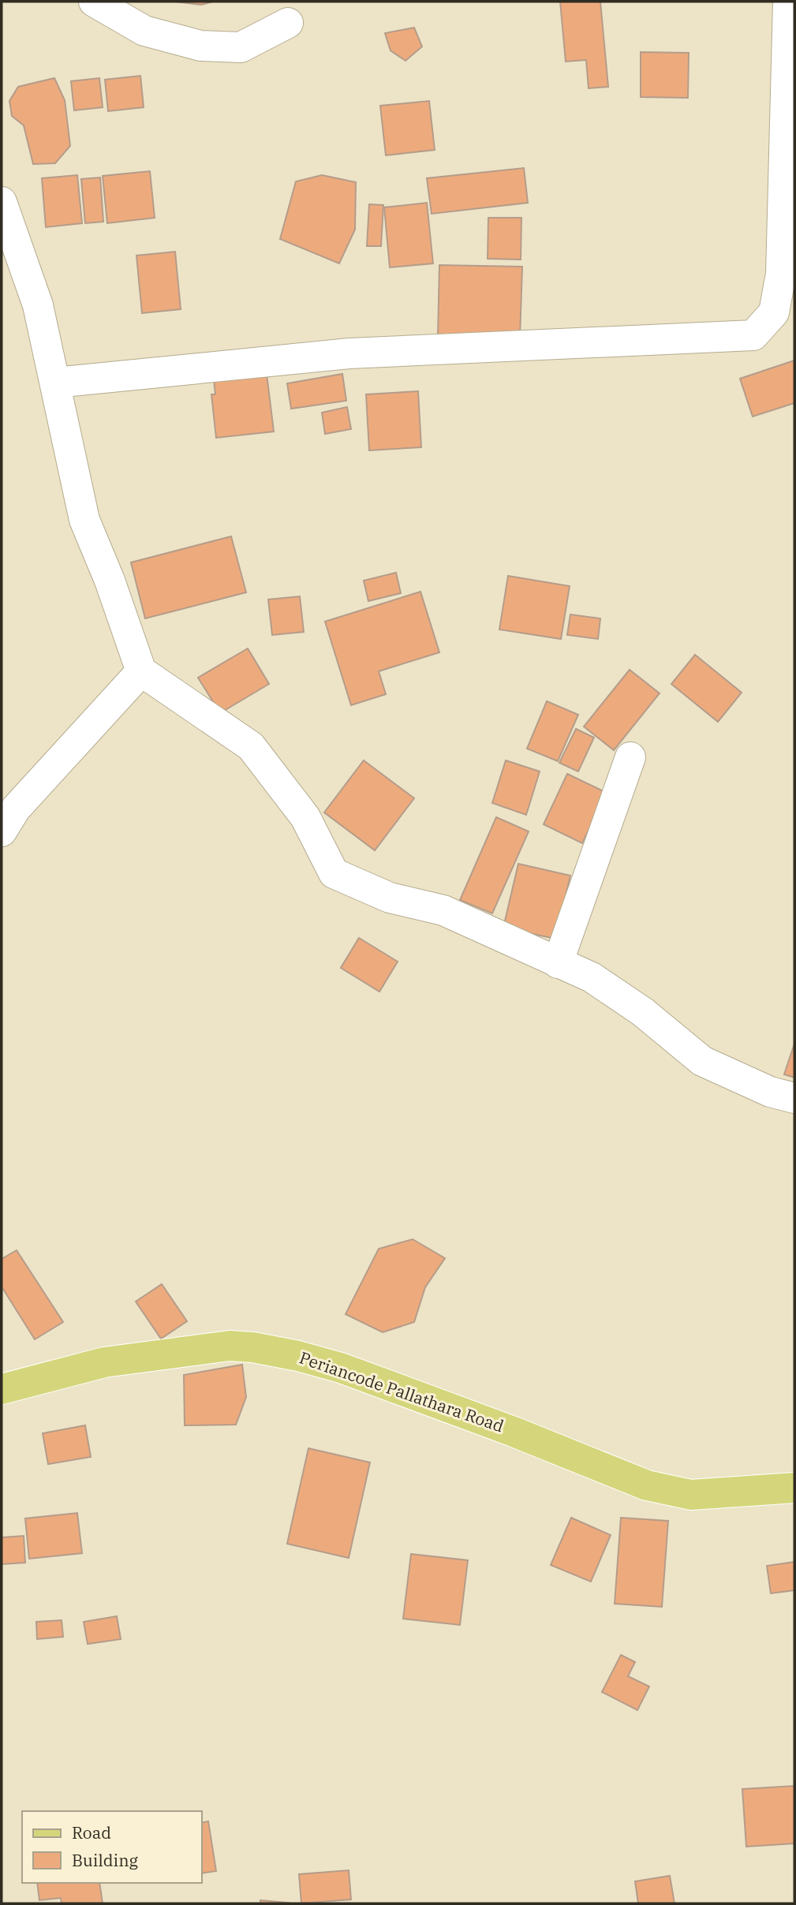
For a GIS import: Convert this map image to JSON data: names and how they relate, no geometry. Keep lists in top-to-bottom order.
{
  "streets": {
    "main road": ["Periancode Pallathara Road"]
  },
  "legend": ["Road", "Building"]
}
